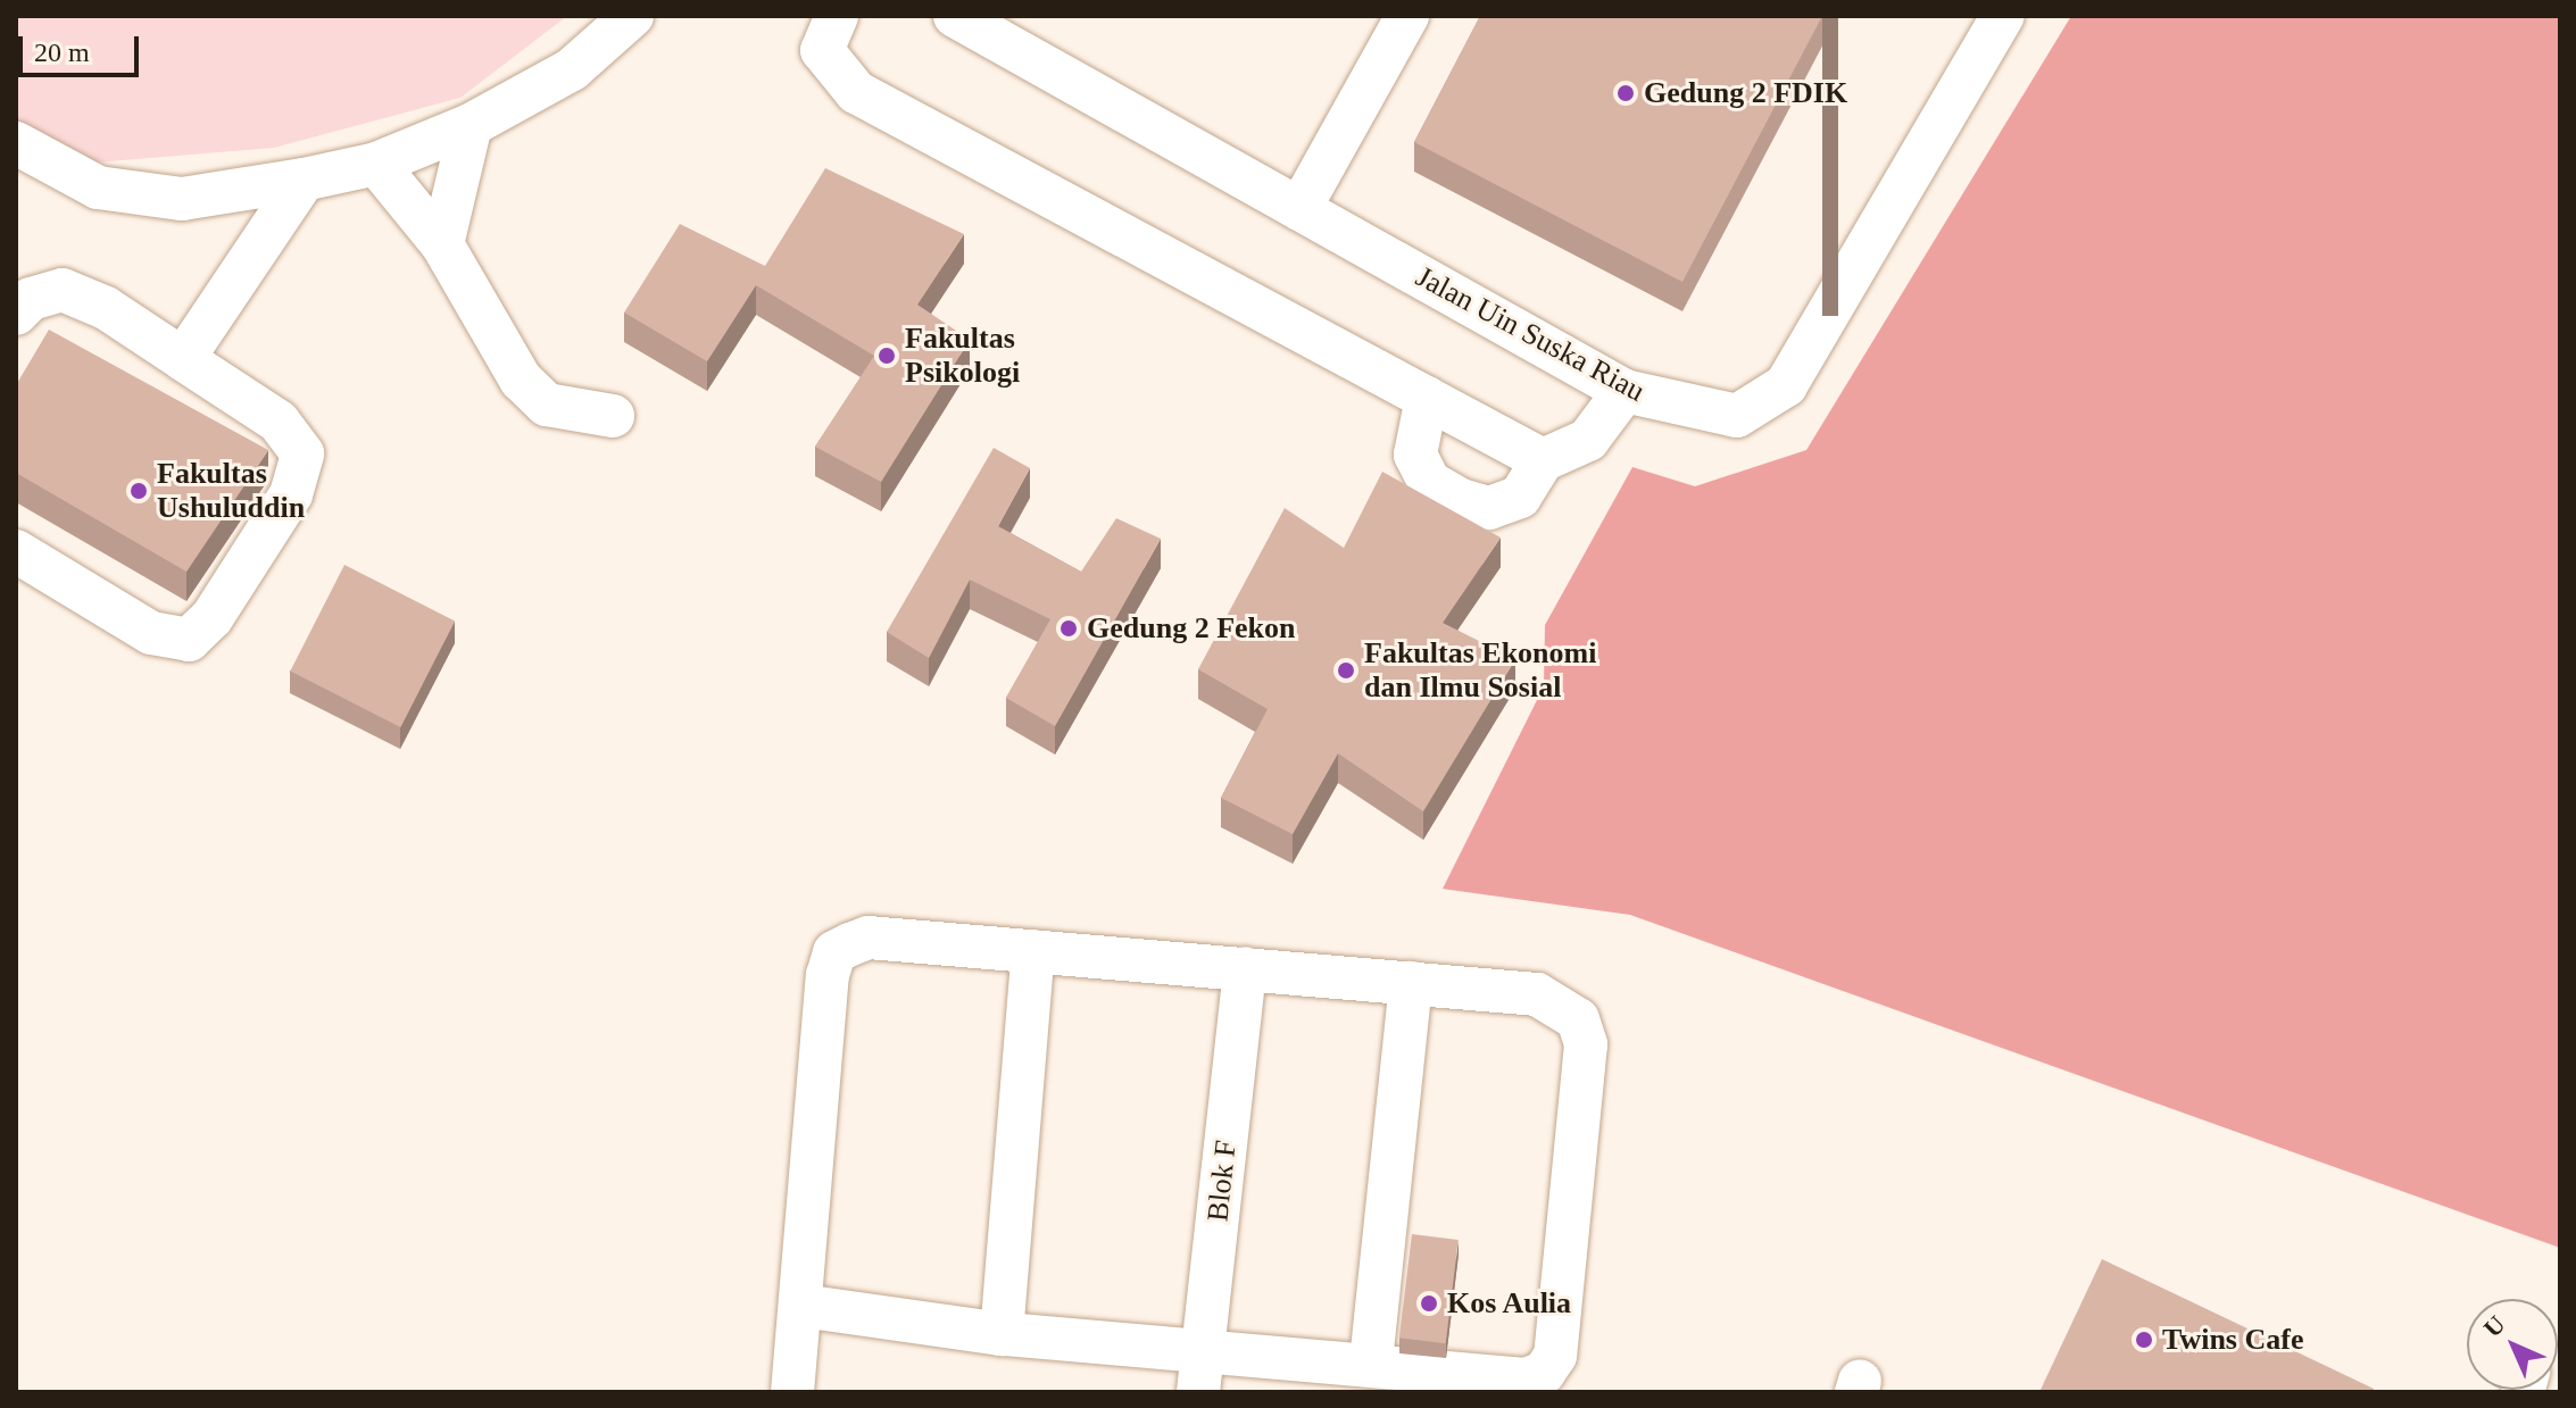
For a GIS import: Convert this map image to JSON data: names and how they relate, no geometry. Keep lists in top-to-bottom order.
{
  "streets": {
    "street": ["Jalan Uin Suska Riau", "Blok F"]
  },
  "places": [
    "Gedung 2 FDIK",
    "Fakultas Psikologi",
    "Fakultas Ushuluddin",
    "Gedung 2 Fekon",
    "Fakultas Ekonomi dan Ilmu Sosial",
    "Kos Aulia",
    "Twins Cafe"
  ],
  "scale_bar": "20 m",
  "north": "top left"
}
